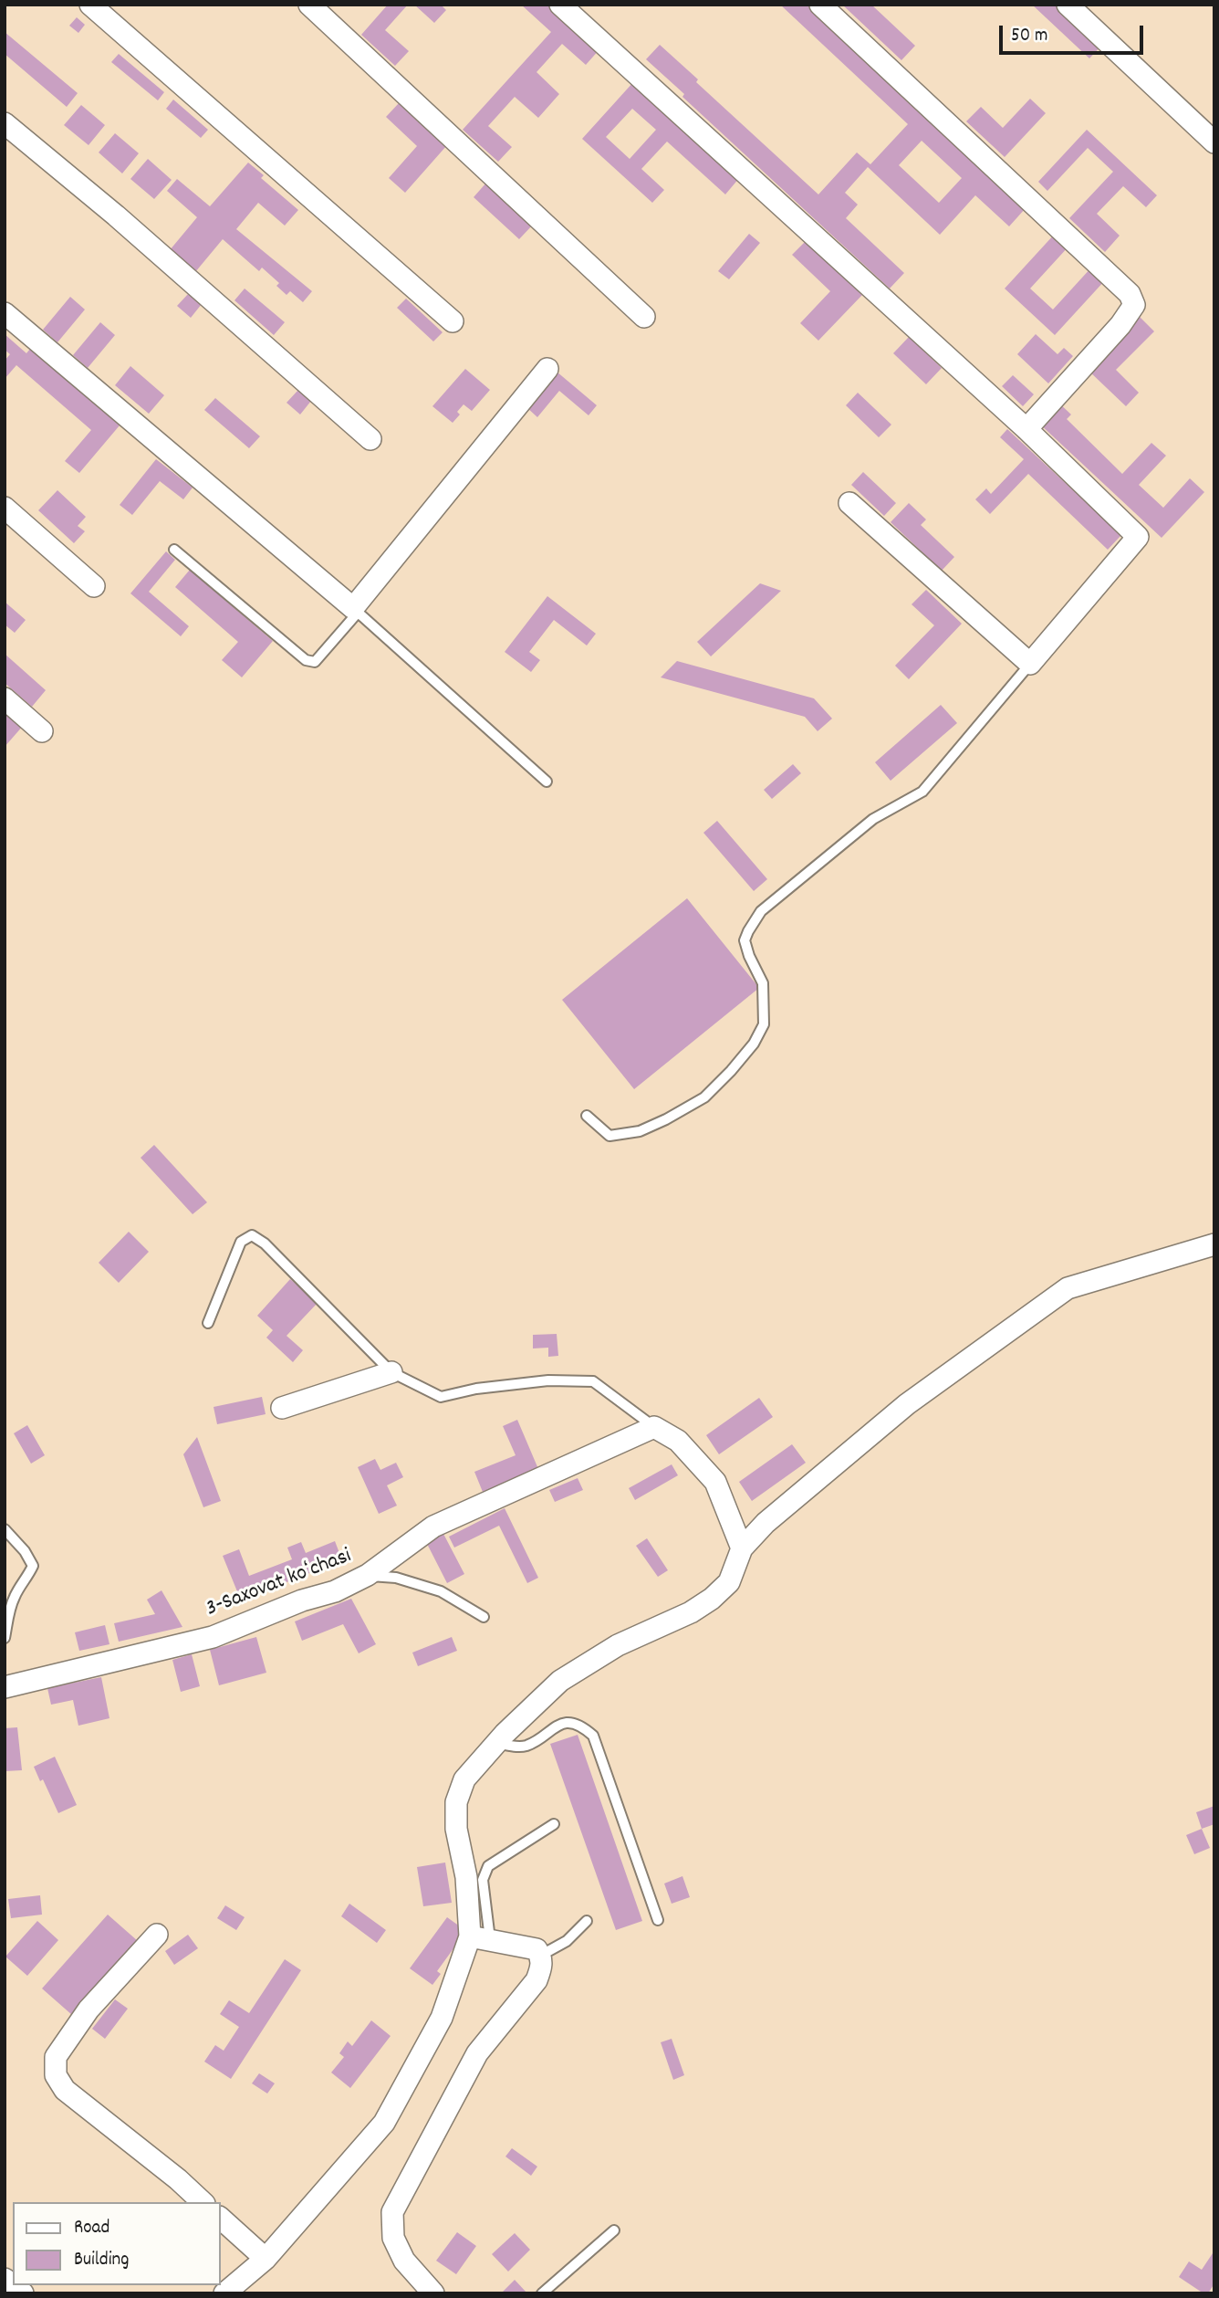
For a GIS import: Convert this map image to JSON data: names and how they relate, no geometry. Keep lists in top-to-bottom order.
{
  "streets": {
    "street": ["3-Saxovat koʻchasi"]
  },
  "legend": ["Road", "Building"],
  "scale_bar": "50 m"
}
